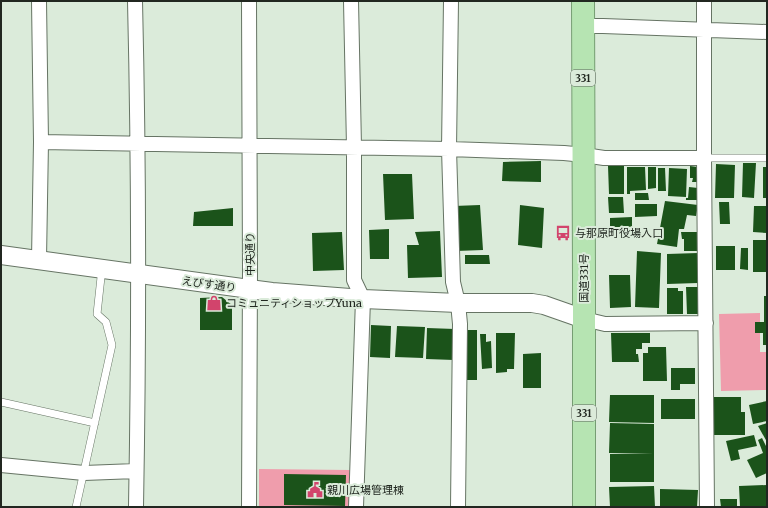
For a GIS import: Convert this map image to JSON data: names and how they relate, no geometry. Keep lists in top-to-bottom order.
{
  "streets": {
    "highway": ["331", "国道331号"],
    "street": ["中央通り", "えびす通り"]
  },
  "crossings": [
    ["中央通り", "えびす通り"],
    ["国道331号", "えびす通り"]
  ],
  "places": {
    "bus stop": ["与那原町役場入口"],
    "shop": ["コミュニティショップYuna"],
    "public building": ["親川広場管理棟"]
  }
}
